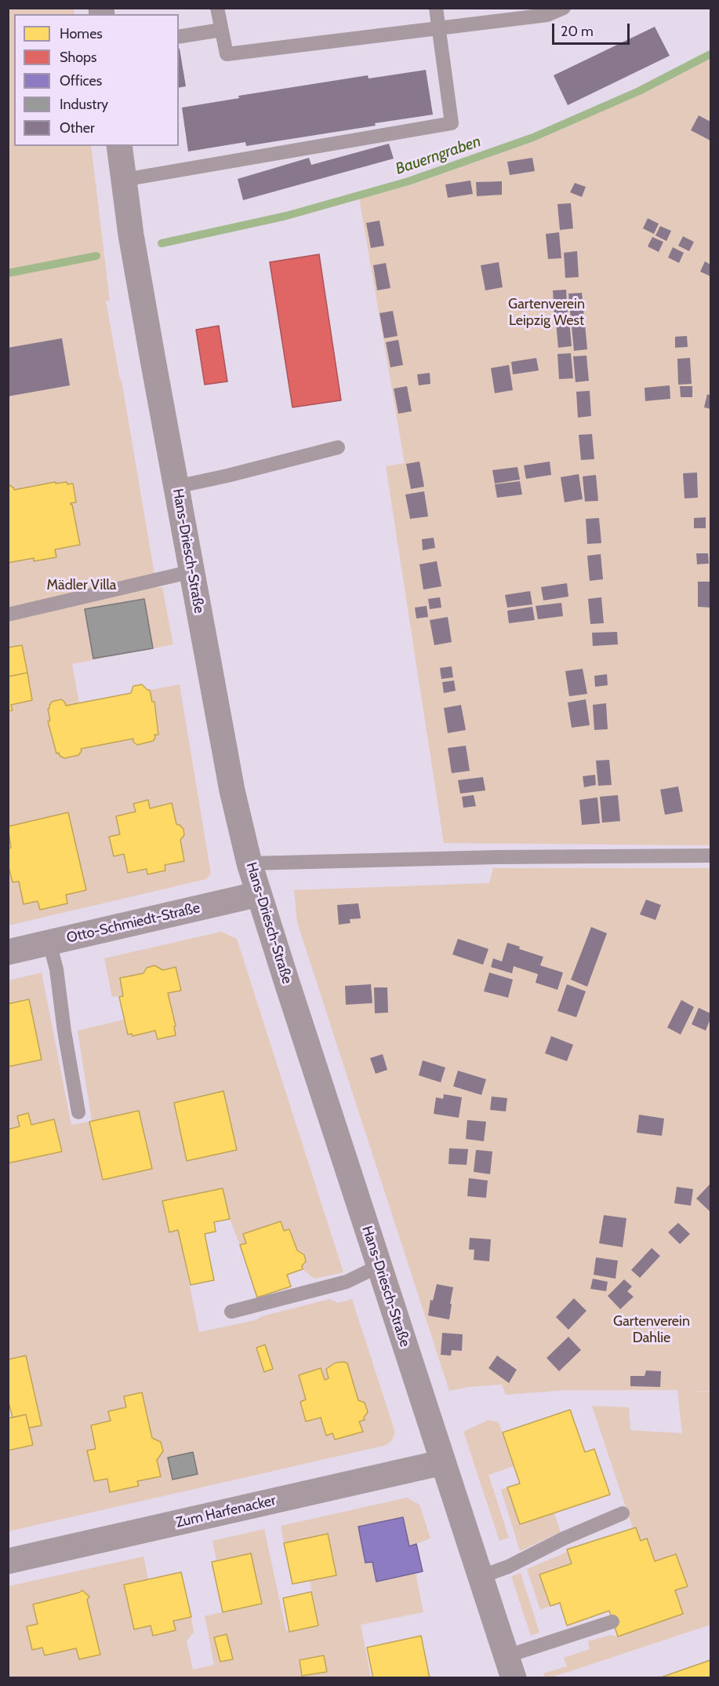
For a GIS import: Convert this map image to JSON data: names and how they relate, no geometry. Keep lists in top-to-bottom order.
{
  "streets": {
    "main road": ["Hans-Driesch-Straße"],
    "street": ["Otto-Schmiedt-Straße", "Zum Harfenacker"]
  },
  "crossings": [
    ["Hans-Driesch-Straße", "Otto-Schmiedt-Straße"],
    ["Hans-Driesch-Straße", "Zum Harfenacker"]
  ],
  "water": ["Bauerngraben"],
  "parks": ["Gartenverein Leipzig West", "Mädler Villa", "Gartenverein Dahlie"],
  "legend": [
    "Homes",
    "Shops",
    "Offices",
    "Industry",
    "Other"
  ],
  "scale_bar": "20 m"
}
